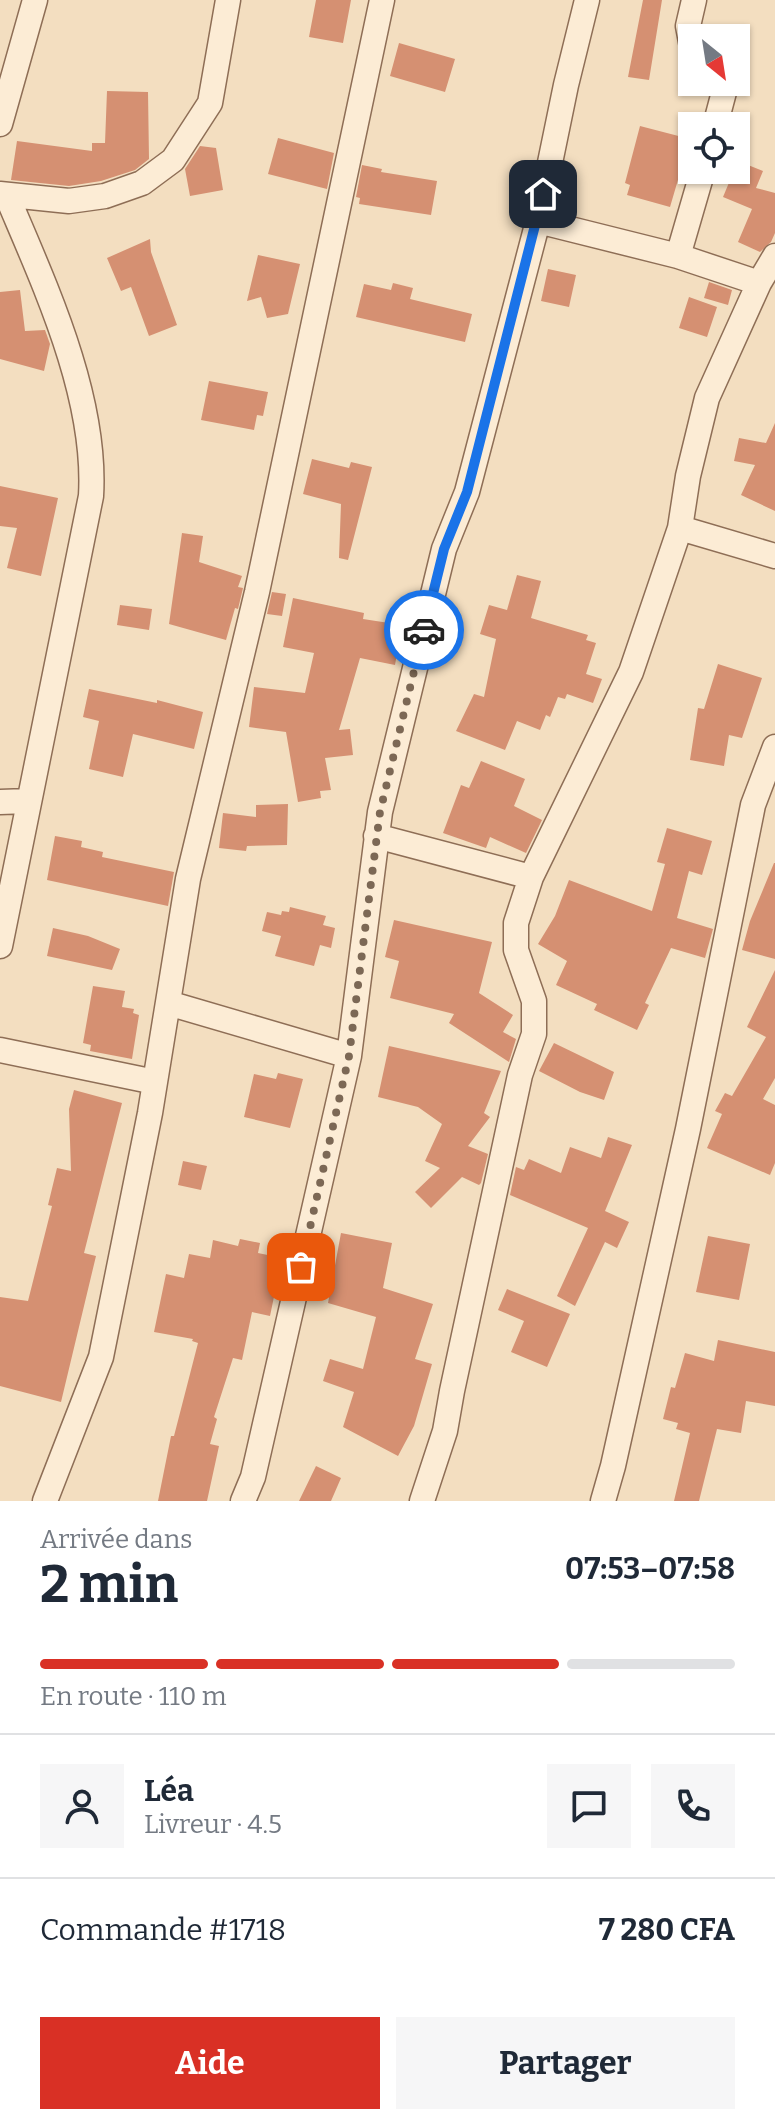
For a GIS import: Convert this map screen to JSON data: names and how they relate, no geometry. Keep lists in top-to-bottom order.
{
  "north": "bottom right",
  "page": {
    "heading": ["2 min", "Arrivée dans", "07:53–07:58"],
    "panel": [
      "Léa",
      "Livreur · 4.5",
      "Commande #1718",
      "7 280 CFA"
    ],
    "bar": "En route · 110 m",
    "buttons": ["Aide", "Partager"]
  }
}
